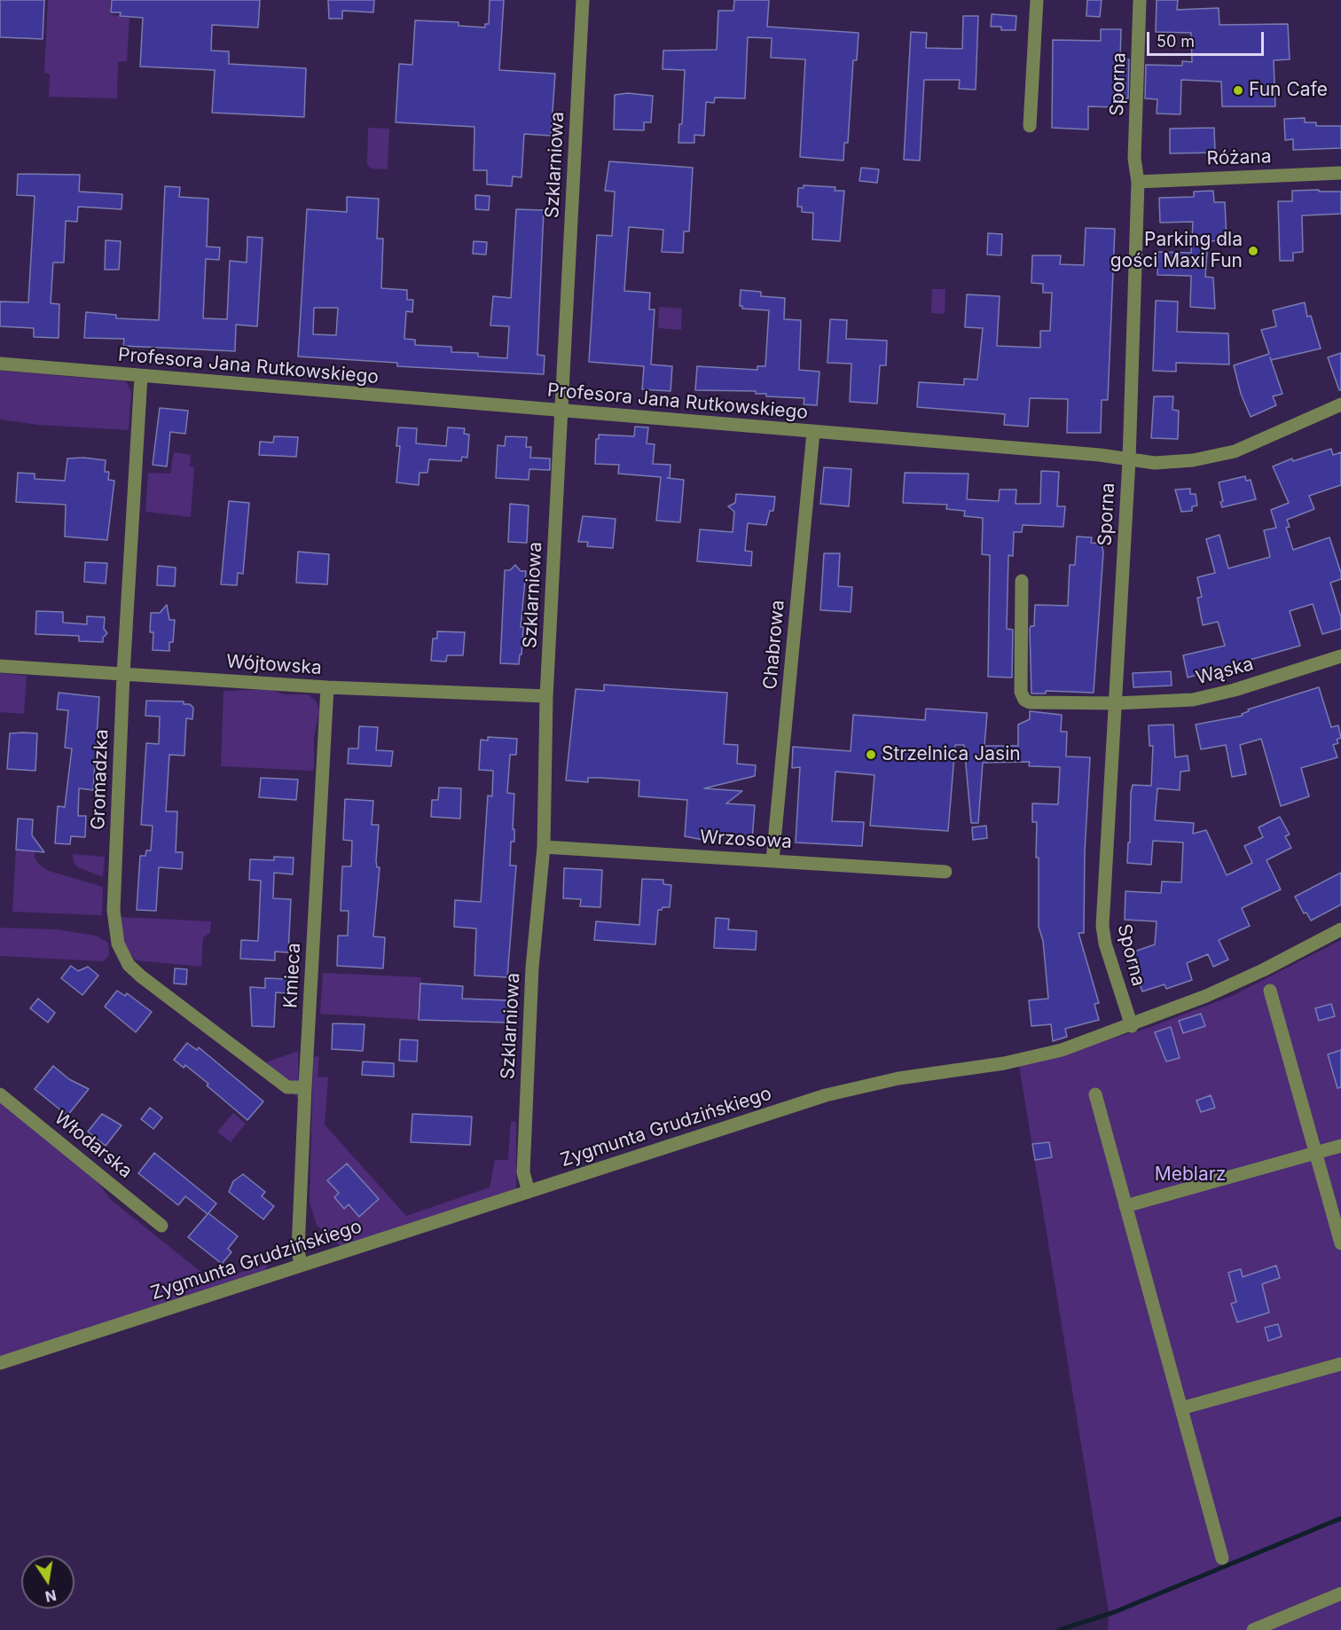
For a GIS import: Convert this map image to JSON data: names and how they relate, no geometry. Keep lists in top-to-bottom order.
{
  "streets": {
    "street": [
      "Sporna",
      "Różana",
      "Szklarniowa",
      "Profesora Jana Rutkowskiego",
      "Chabrowa",
      "Wójtowska",
      "Wąska",
      "Gromadzka",
      "Wrzosowa",
      "Kmieca",
      "Zygmunta Grudzińskiego",
      "Włodarska"
    ]
  },
  "crossings": [
    ["Sporna", "Różana"],
    ["Sporna", "Profesora Jana Rutkowskiego"],
    ["Sporna", "Wąska"],
    ["Sporna", "Zygmunta Grudzińskiego"],
    ["Szklarniowa", "Profesora Jana Rutkowskiego"],
    ["Szklarniowa", "Wójtowska"],
    ["Szklarniowa", "Wrzosowa"],
    ["Szklarniowa", "Zygmunta Grudzińskiego"],
    ["Profesora Jana Rutkowskiego", "Chabrowa"],
    ["Profesora Jana Rutkowskiego", "Gromadzka"],
    ["Chabrowa", "Wrzosowa"],
    ["Wójtowska", "Gromadzka"],
    ["Wójtowska", "Kmieca"],
    ["Gromadzka", "Kmieca"],
    ["Kmieca", "Zygmunta Grudzińskiego"]
  ],
  "parks": ["Meblarz"],
  "places": ["Fun Cafe", "Parking dla gości Maxi Fun", "Strzelnica Jasin"],
  "scale_bar": "50 m",
  "north": "bottom"
}
